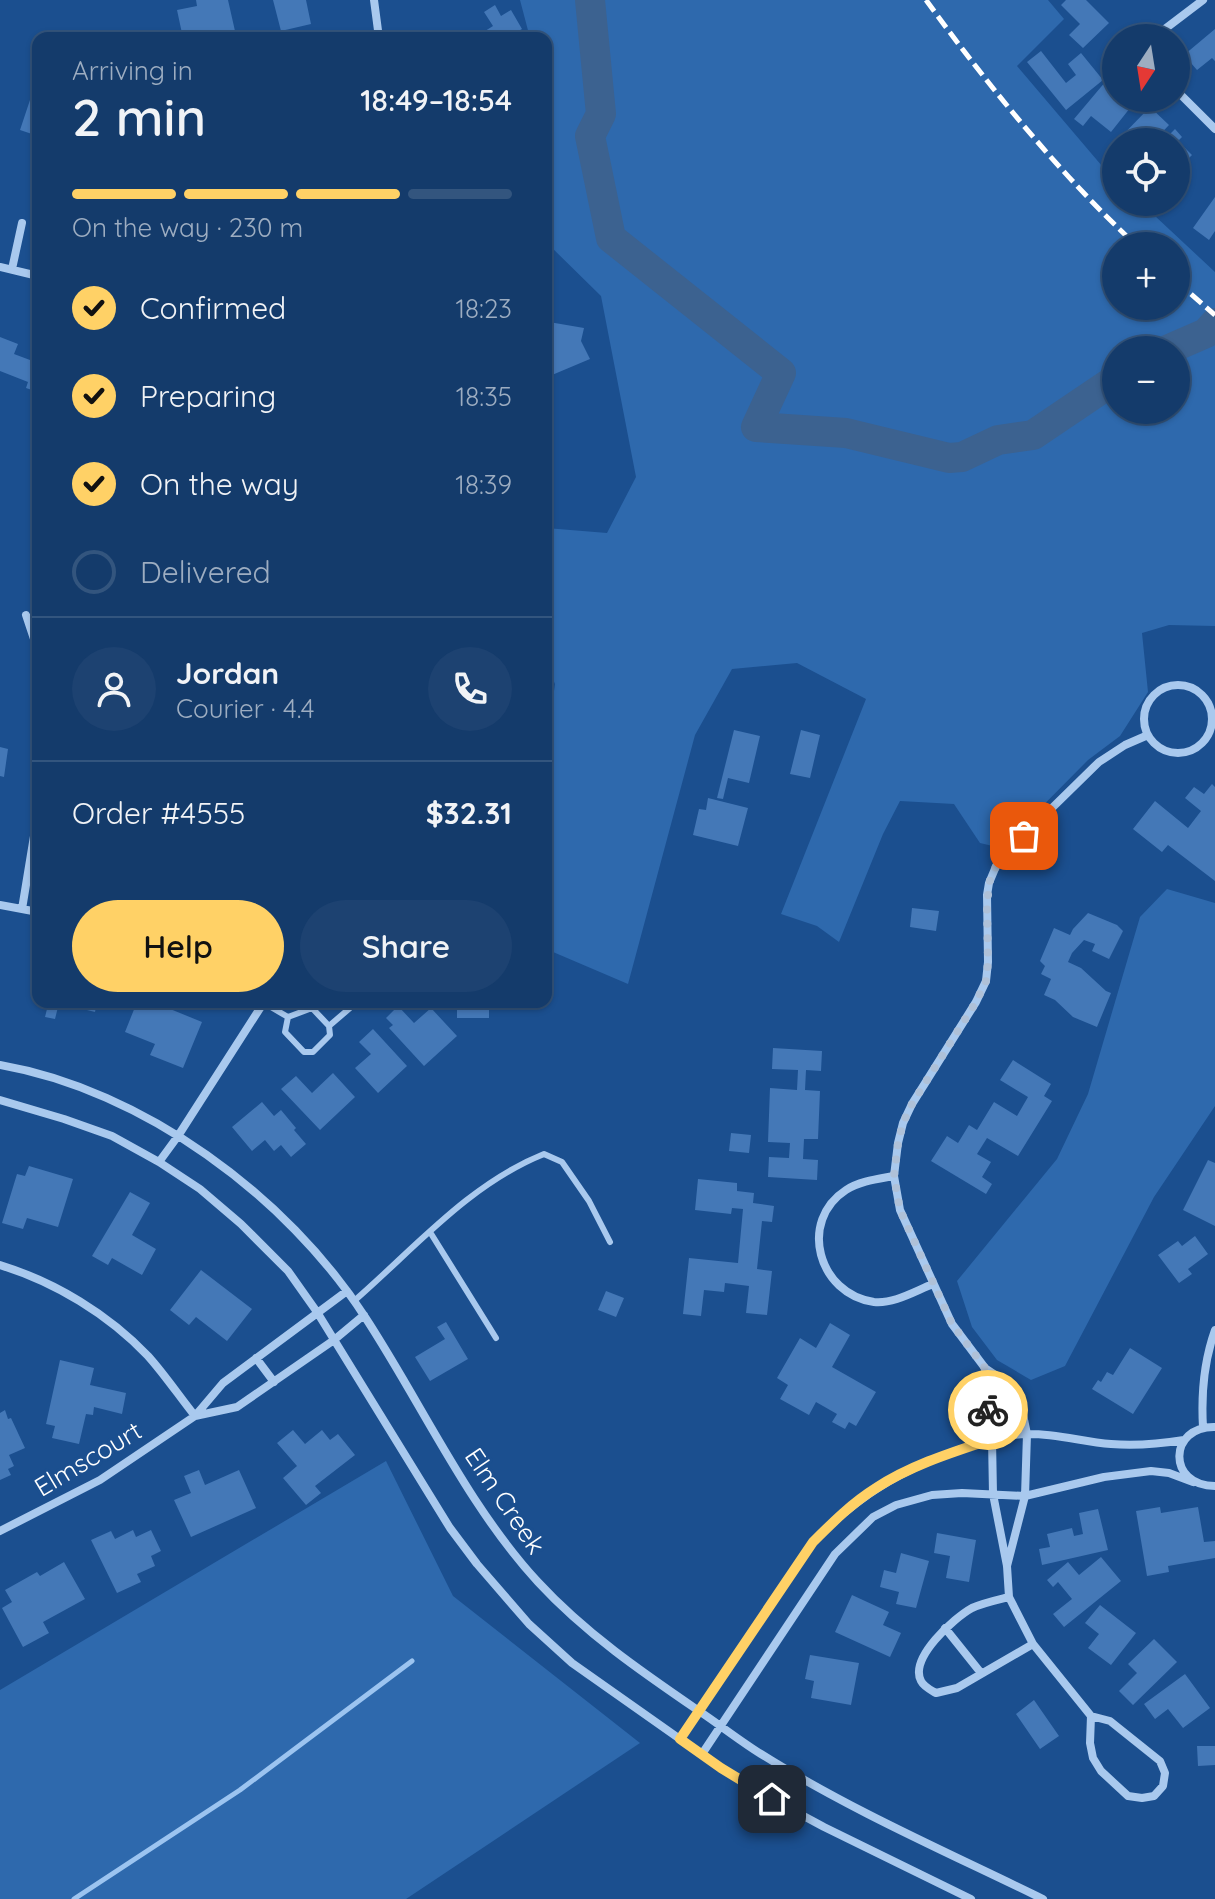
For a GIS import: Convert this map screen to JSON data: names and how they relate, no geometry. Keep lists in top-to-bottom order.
{
  "streets": {
    "street": ["Elmscourt", "Elm Creek"]
  },
  "crossings": [
    ["Elmscourt", "Elm Creek"]
  ],
  "north": "bottom",
  "page": {
    "map_buttons": ["+", "−"],
    "heading": ["2 min", "Arriving in", "18:49–18:54"],
    "panel": [
      "Jordan",
      "Courier · 4.4",
      "Order #4555",
      "$32.31"
    ],
    "bar": "On the way · 230 m",
    "list": [
      ["Confirmed", "18:23"],
      ["Preparing", "18:35"],
      ["On the way", "18:39"],
      "Delivered"
    ],
    "buttons": ["Help", "Share"]
  }
}
